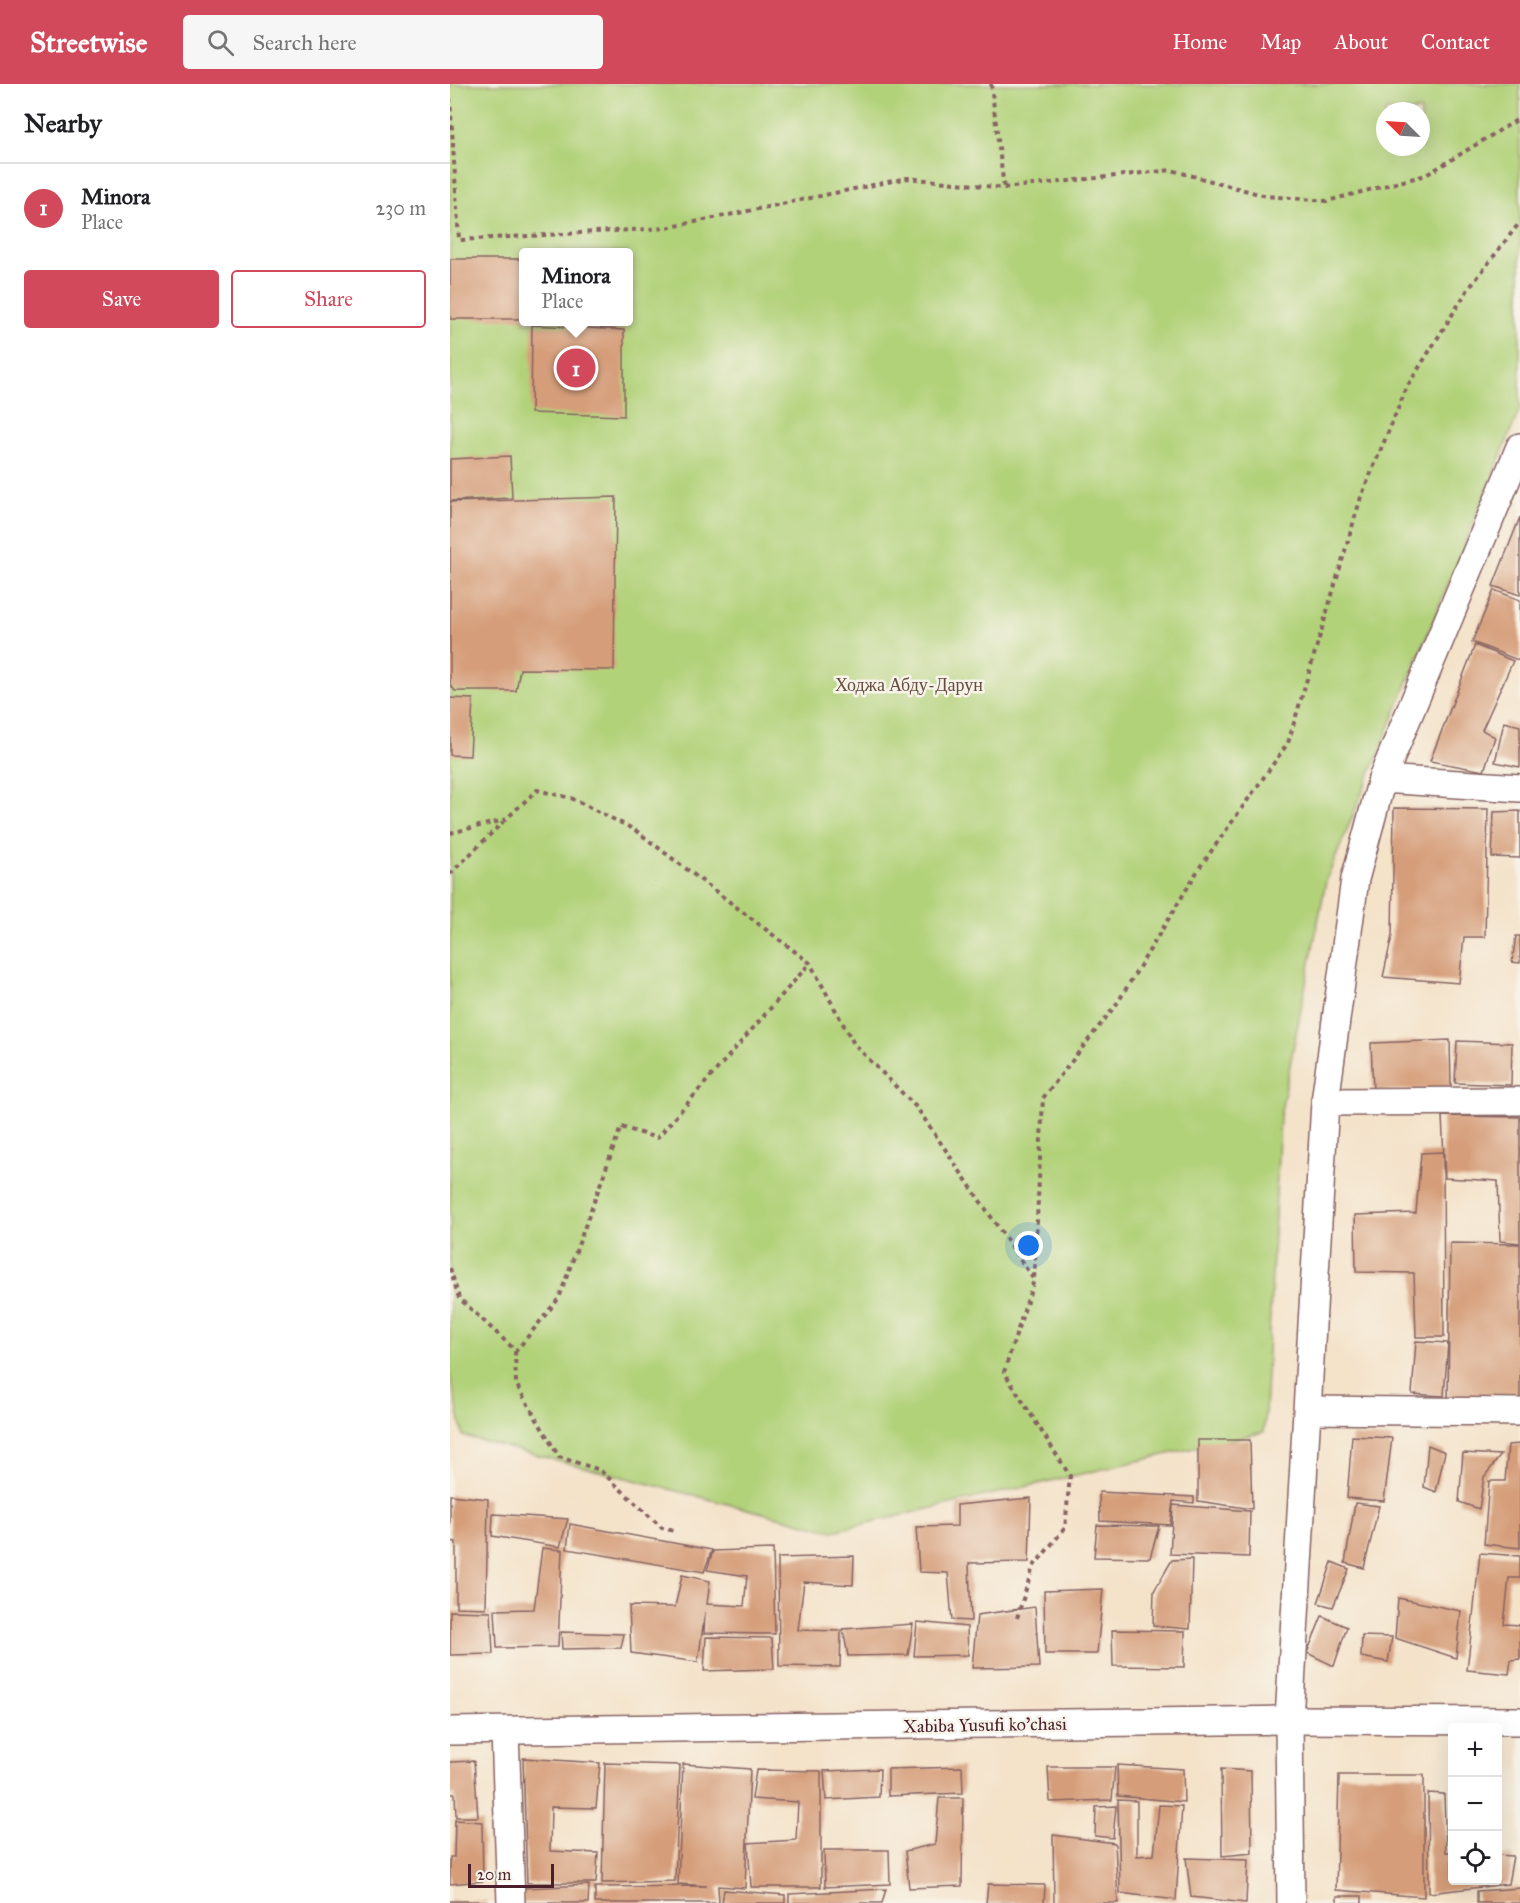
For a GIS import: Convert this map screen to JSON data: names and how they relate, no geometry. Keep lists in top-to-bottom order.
{
  "streets": {
    "street": ["Xabiba Yusufi ko'chasi"]
  },
  "parks": ["Ходжа Абду-Дарун"],
  "scale_bar": "20 m",
  "north": "top left",
  "page": {
    "header": "Streetwise",
    "search": "Search here",
    "nav": [
      "Home",
      "Map",
      "About",
      "Contact"
    ],
    "heading": "Nearby",
    "list": [
      {
        "mark": "1",
        "name": "Minora",
        "note": "Place",
        "value": "230 m"
      }
    ],
    "popup": ["Minora", "Place"],
    "buttons": ["Save", "Share"],
    "pins": "1",
    "map_buttons": ["+", "−"],
    "scale": "20 m"
  }
}
